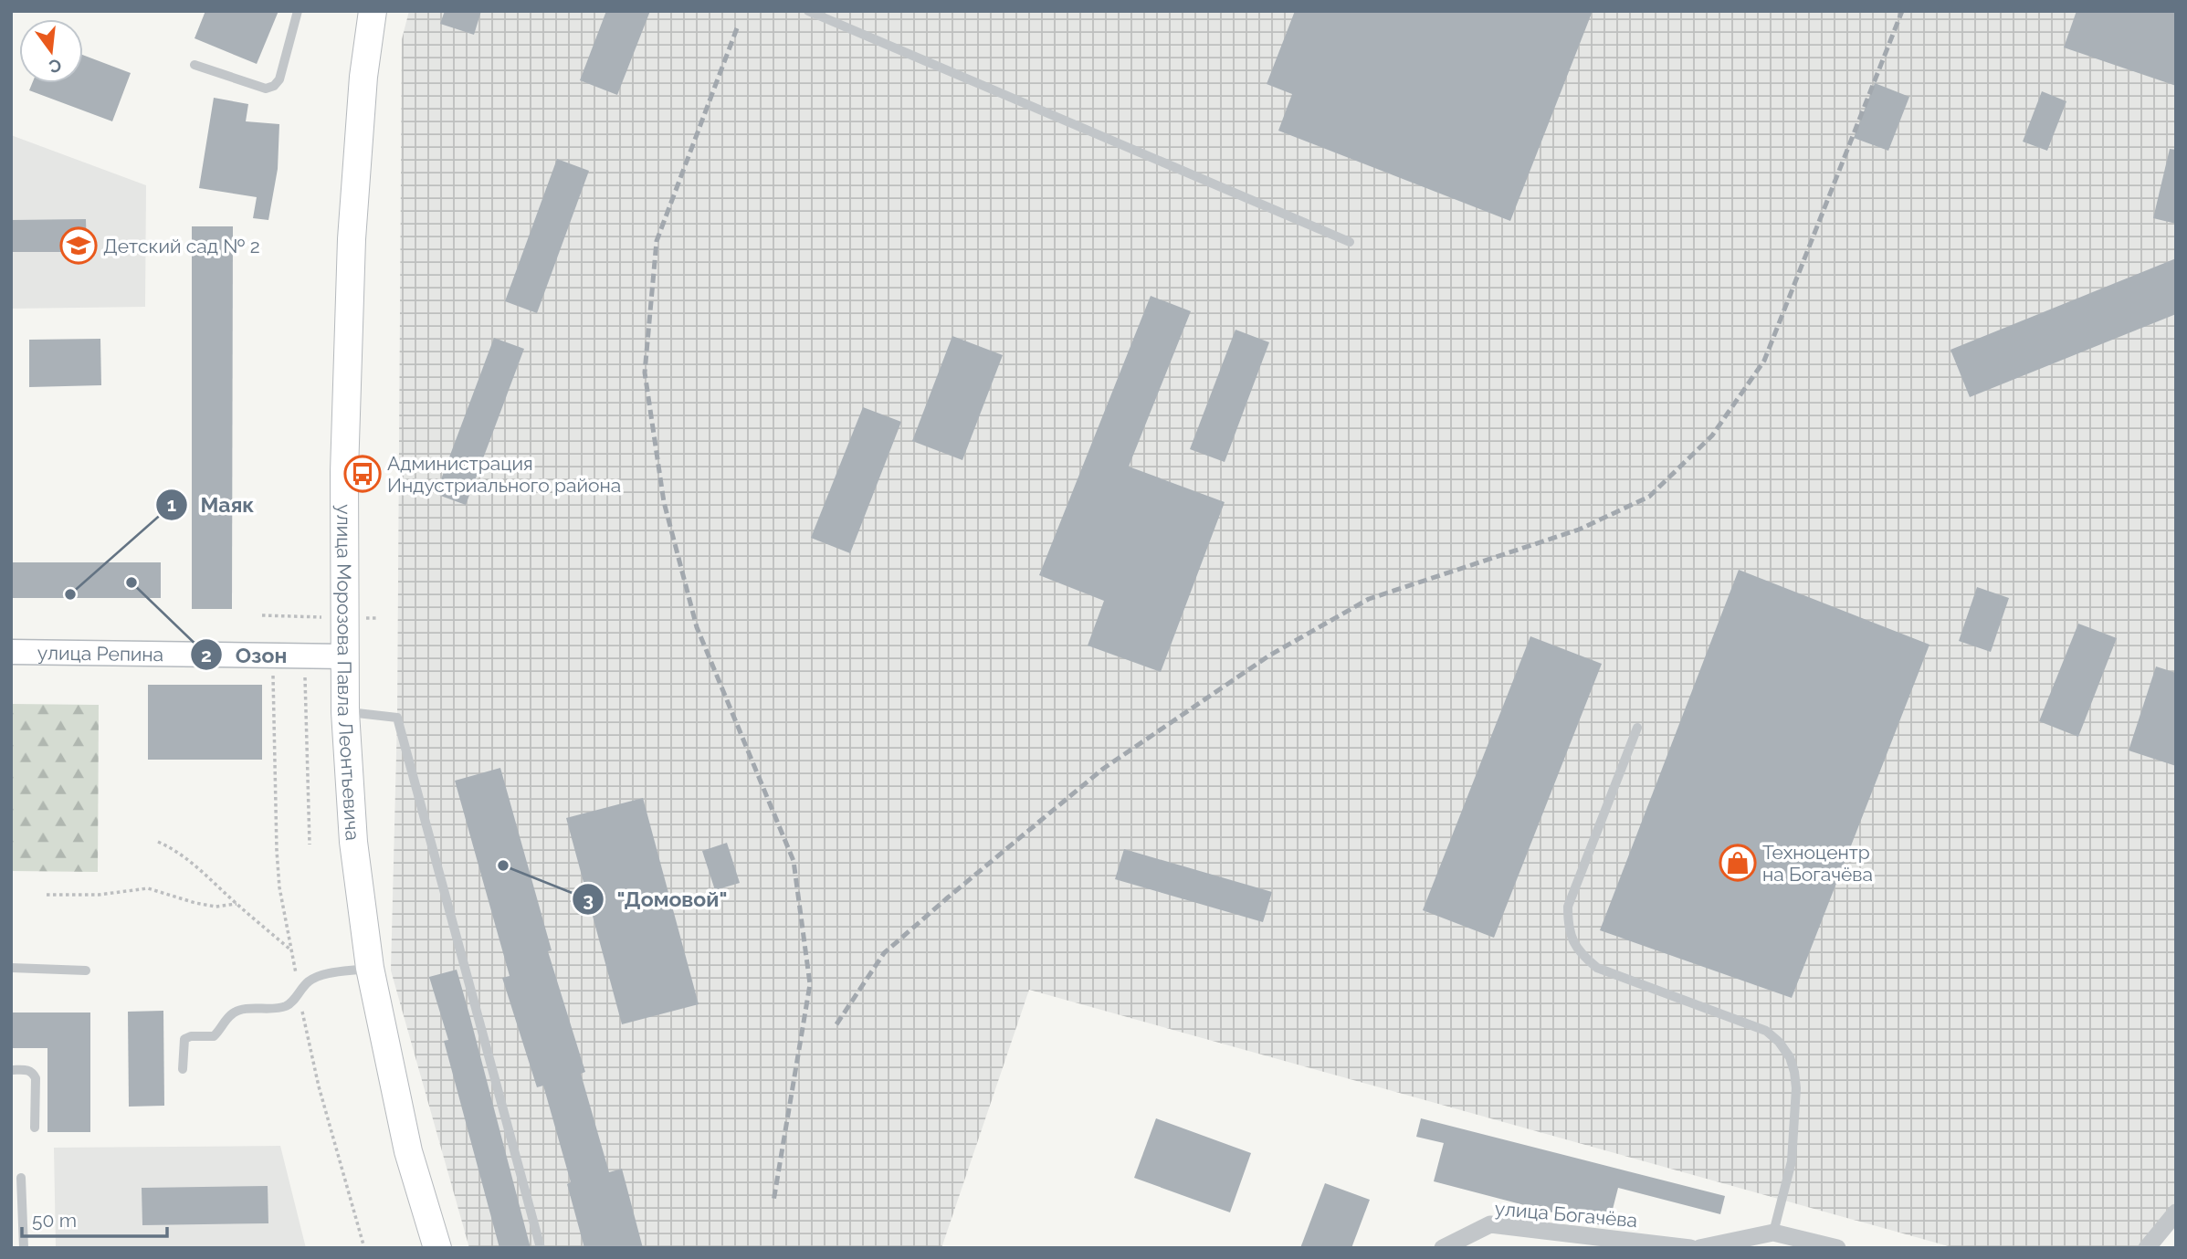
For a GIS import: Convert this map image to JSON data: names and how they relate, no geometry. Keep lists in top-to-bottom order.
{
  "streets": {
    "main road": ["улица Морозова Павла Леонтьевича"],
    "street": ["улица Репина", "улица Богачёва"]
  },
  "crossings": [
    ["улица Репина", "улица Морозова Павла Леонтьевича"]
  ],
  "places": {
    "school or university": ["Детский сад № 2"],
    "bus stop": ["Администрация Индустриального района"],
    "other": ["Озон", "Маяк", "\"Домовой\""],
    "shop": ["Техноцентр на Богачёва"]
  },
  "scale_bar": "50 m",
  "north": "bottom"
}
